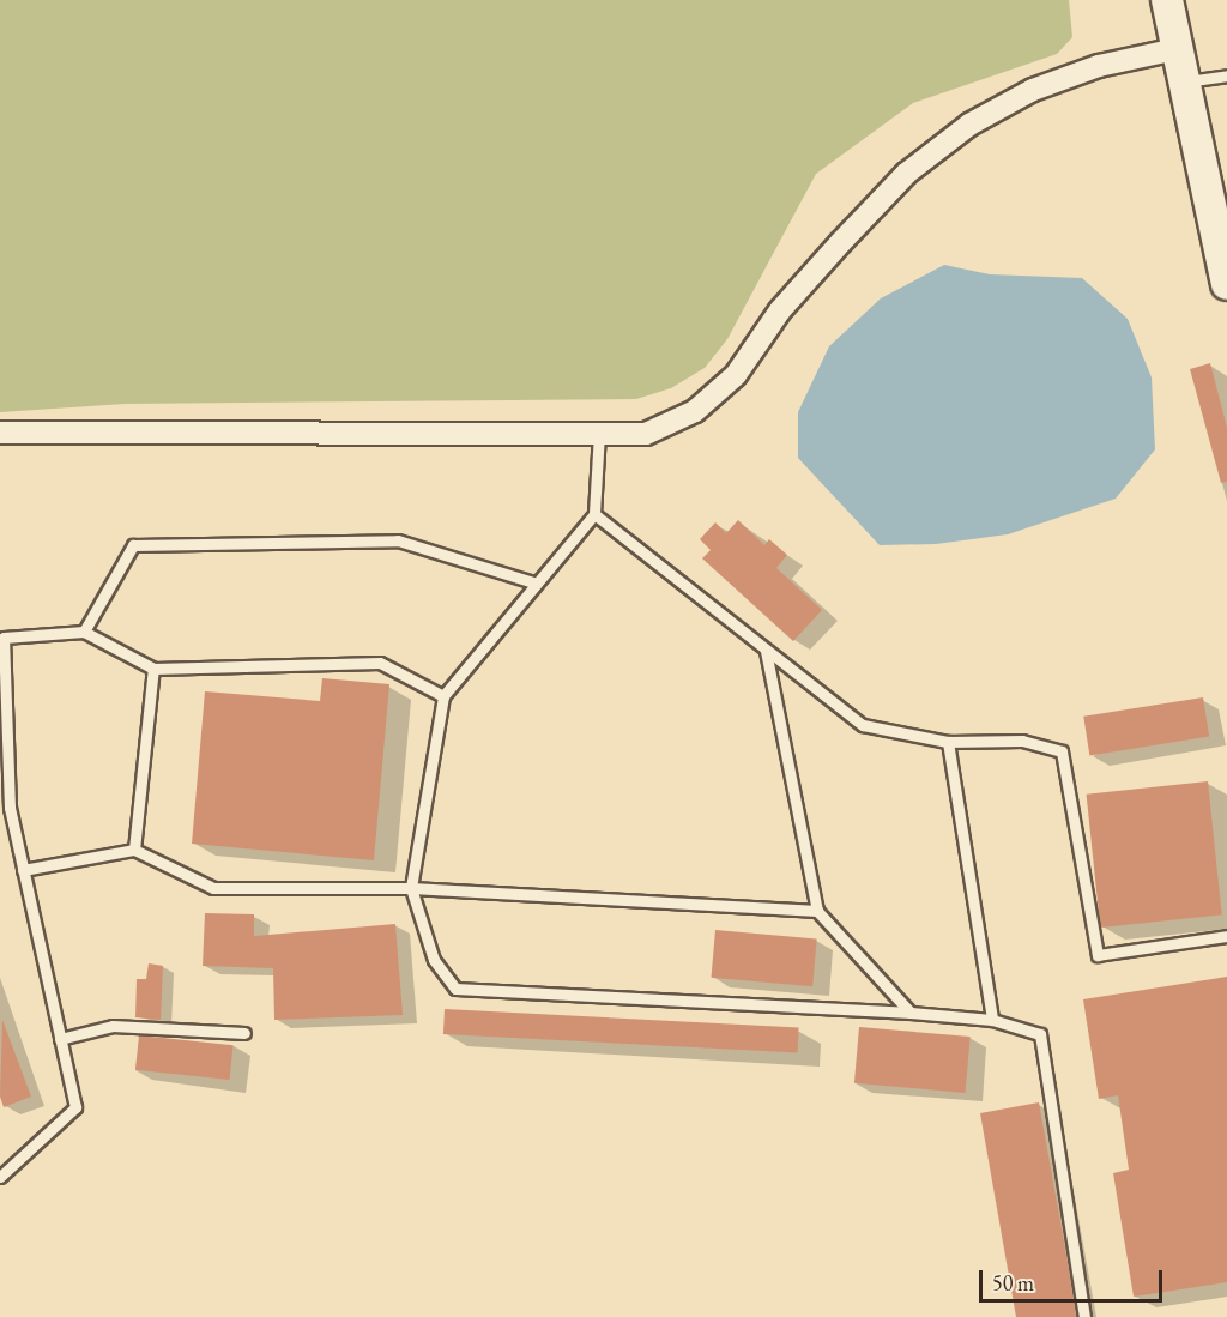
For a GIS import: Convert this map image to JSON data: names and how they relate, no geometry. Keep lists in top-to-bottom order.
{
  "scale_bar": "50 m"
}
